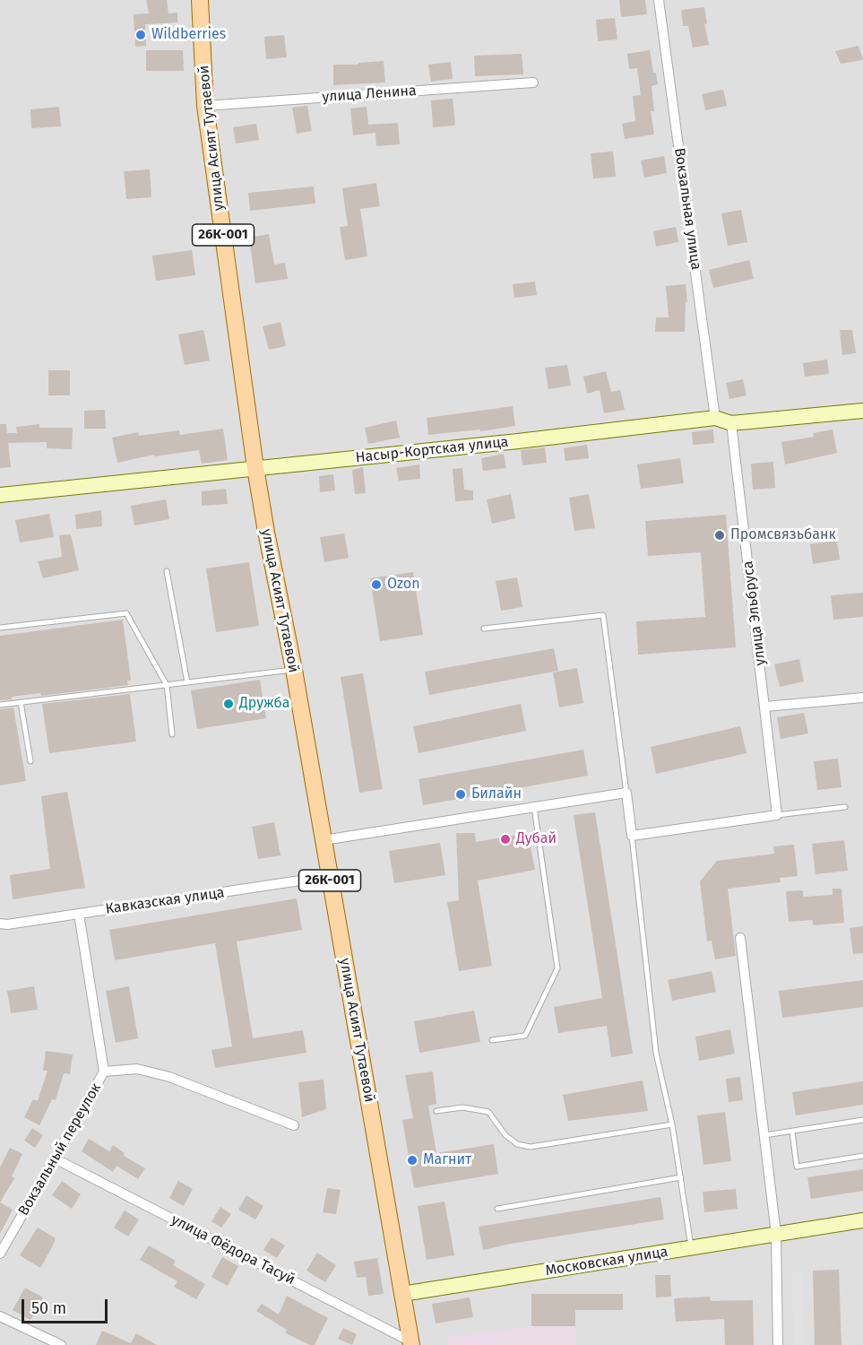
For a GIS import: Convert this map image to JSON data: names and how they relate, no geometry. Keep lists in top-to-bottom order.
{
  "streets": {
    "main road": ["улица Асият Тутаевой", "26К-001"],
    "street": [
      "улица Ленина",
      "Вокзальная улица",
      "Насыр-Кортская улица",
      "улица Эльбруса",
      "Кавказская улица",
      "Вокзальный переулок",
      "улица Фёдора Тасуй",
      "Московская улица"
    ]
  },
  "crossings": [
    ["улица Ленина", "улица Асият Тутаевой"],
    ["улица Асият Тутаевой", "26К-001"],
    ["улица Асият Тутаевой", "Насыр-Кортская улица"],
    ["улица Асият Тутаевой", "Кавказская улица"],
    ["улица Асият Тутаевой", "Московская улица"],
    ["Вокзальная улица", "Насыр-Кортская улица"],
    ["26К-001", "улица Фёдора Тасуй"],
    ["26К-001", "Московская улица"],
    ["Насыр-Кортская улица", "улица Эльбруса"],
    ["Кавказская улица", "Вокзальный переулок"],
    ["Вокзальный переулок", "улица Фёдора Тасуй"]
  ],
  "places": [
    "Wildberries",
    "Промсвязьбанк",
    "Ozon",
    "Дружба",
    "Билайн",
    "Дубай",
    "Магнит"
  ],
  "scale_bar": "50 m"
}
